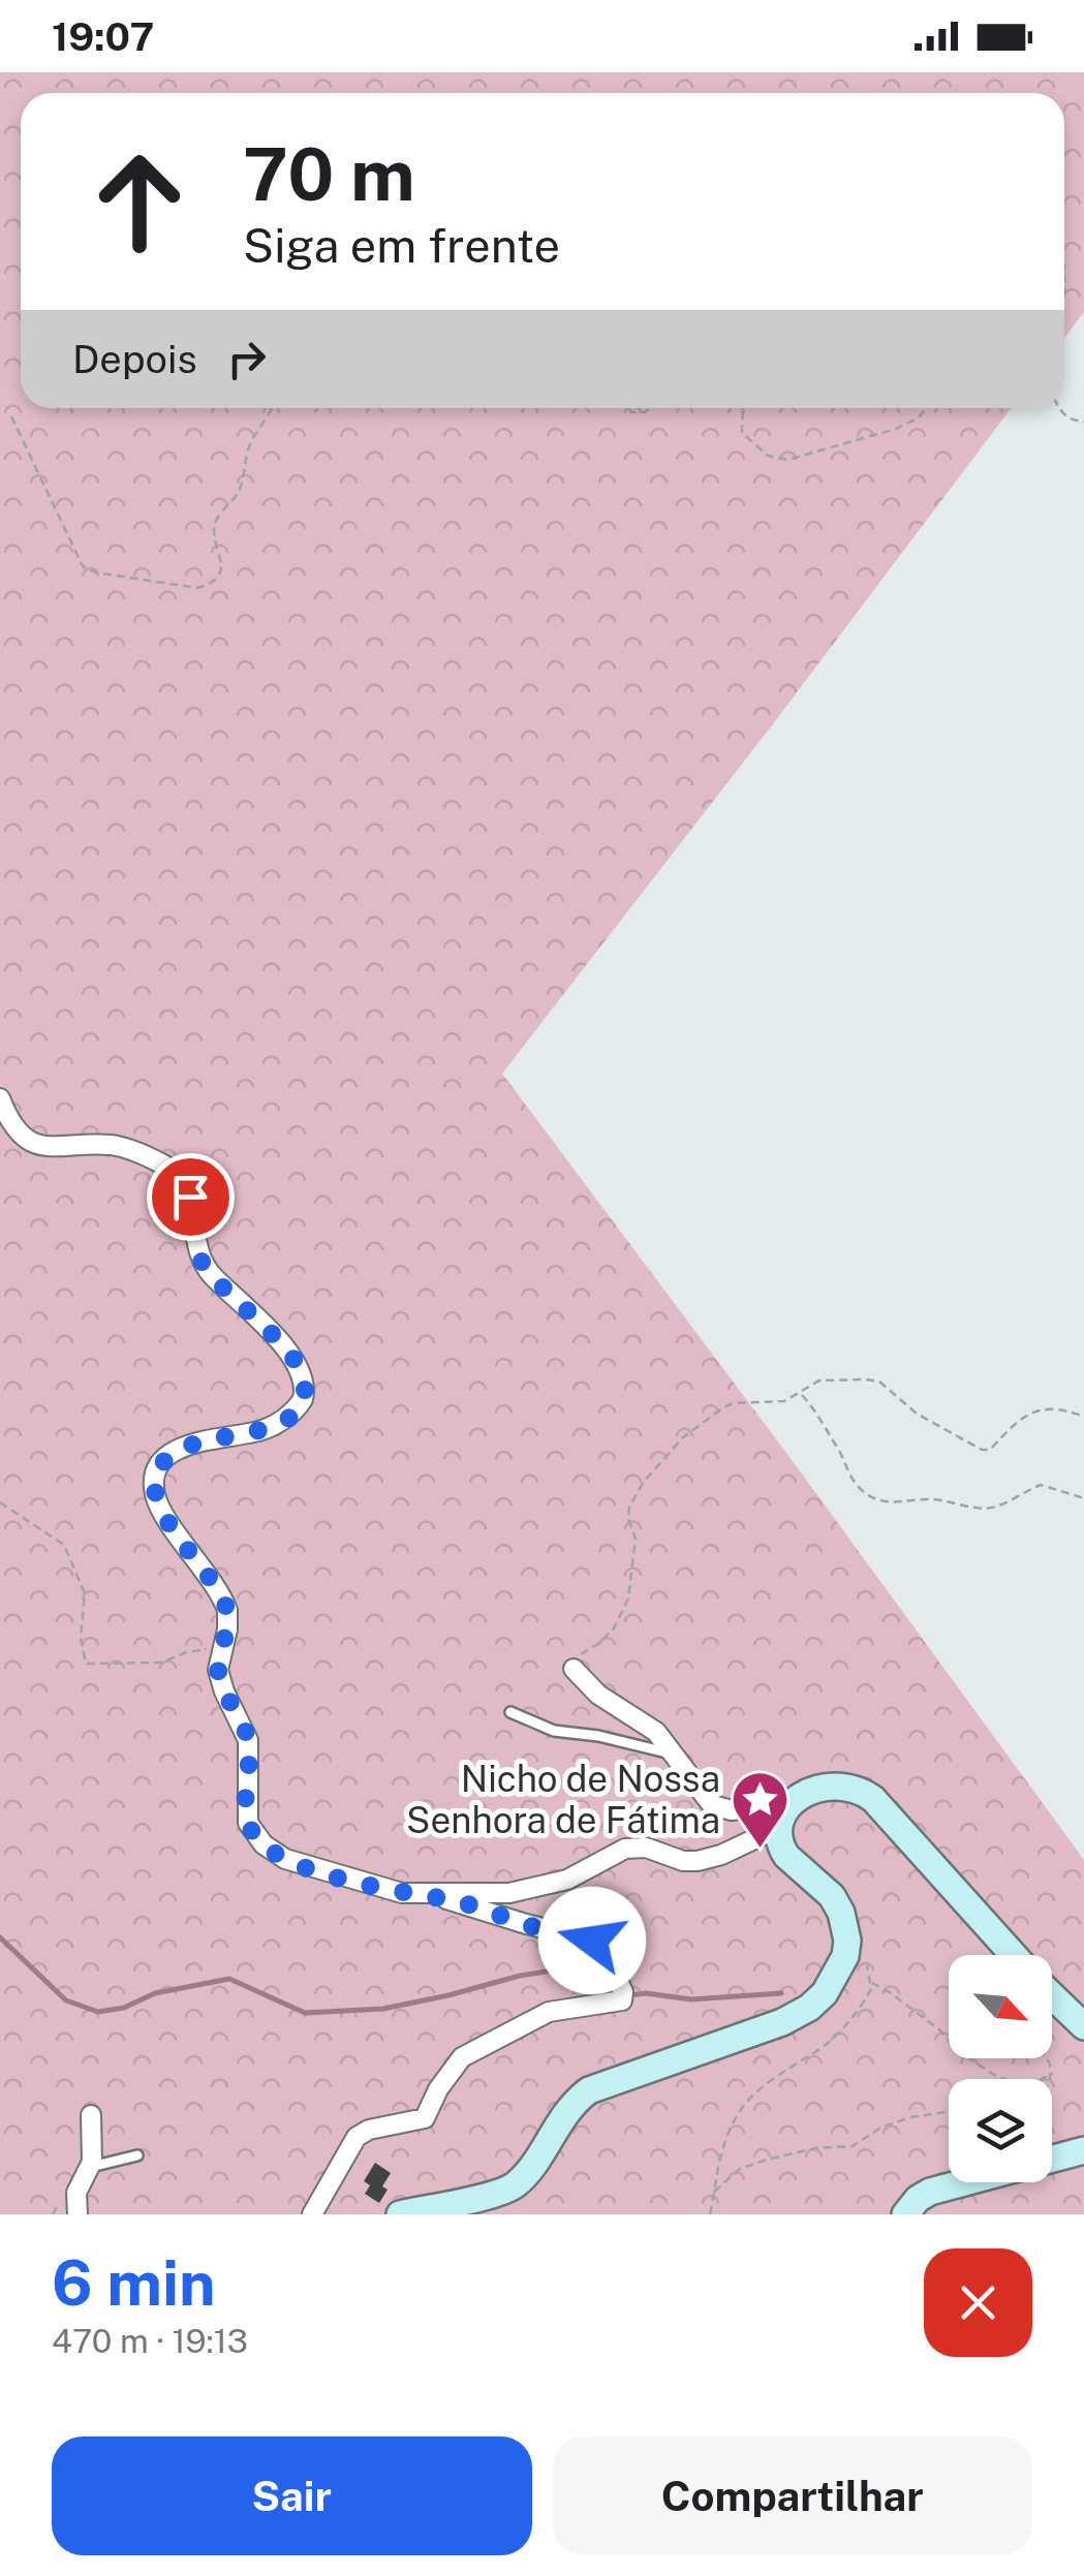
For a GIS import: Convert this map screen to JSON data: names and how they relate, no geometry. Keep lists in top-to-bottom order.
{
  "places": {
    "place": ["Nicho de Nossa Senhora de Fátima"]
  },
  "north": "bottom right",
  "page": {
    "status": "19:07",
    "turn": ["70 m", "Siga em frente"],
    "then": "Depois",
    "heading": ["6 min", "470 m · 19:13"],
    "buttons": ["Sair", "Compartilhar"]
  }
}
